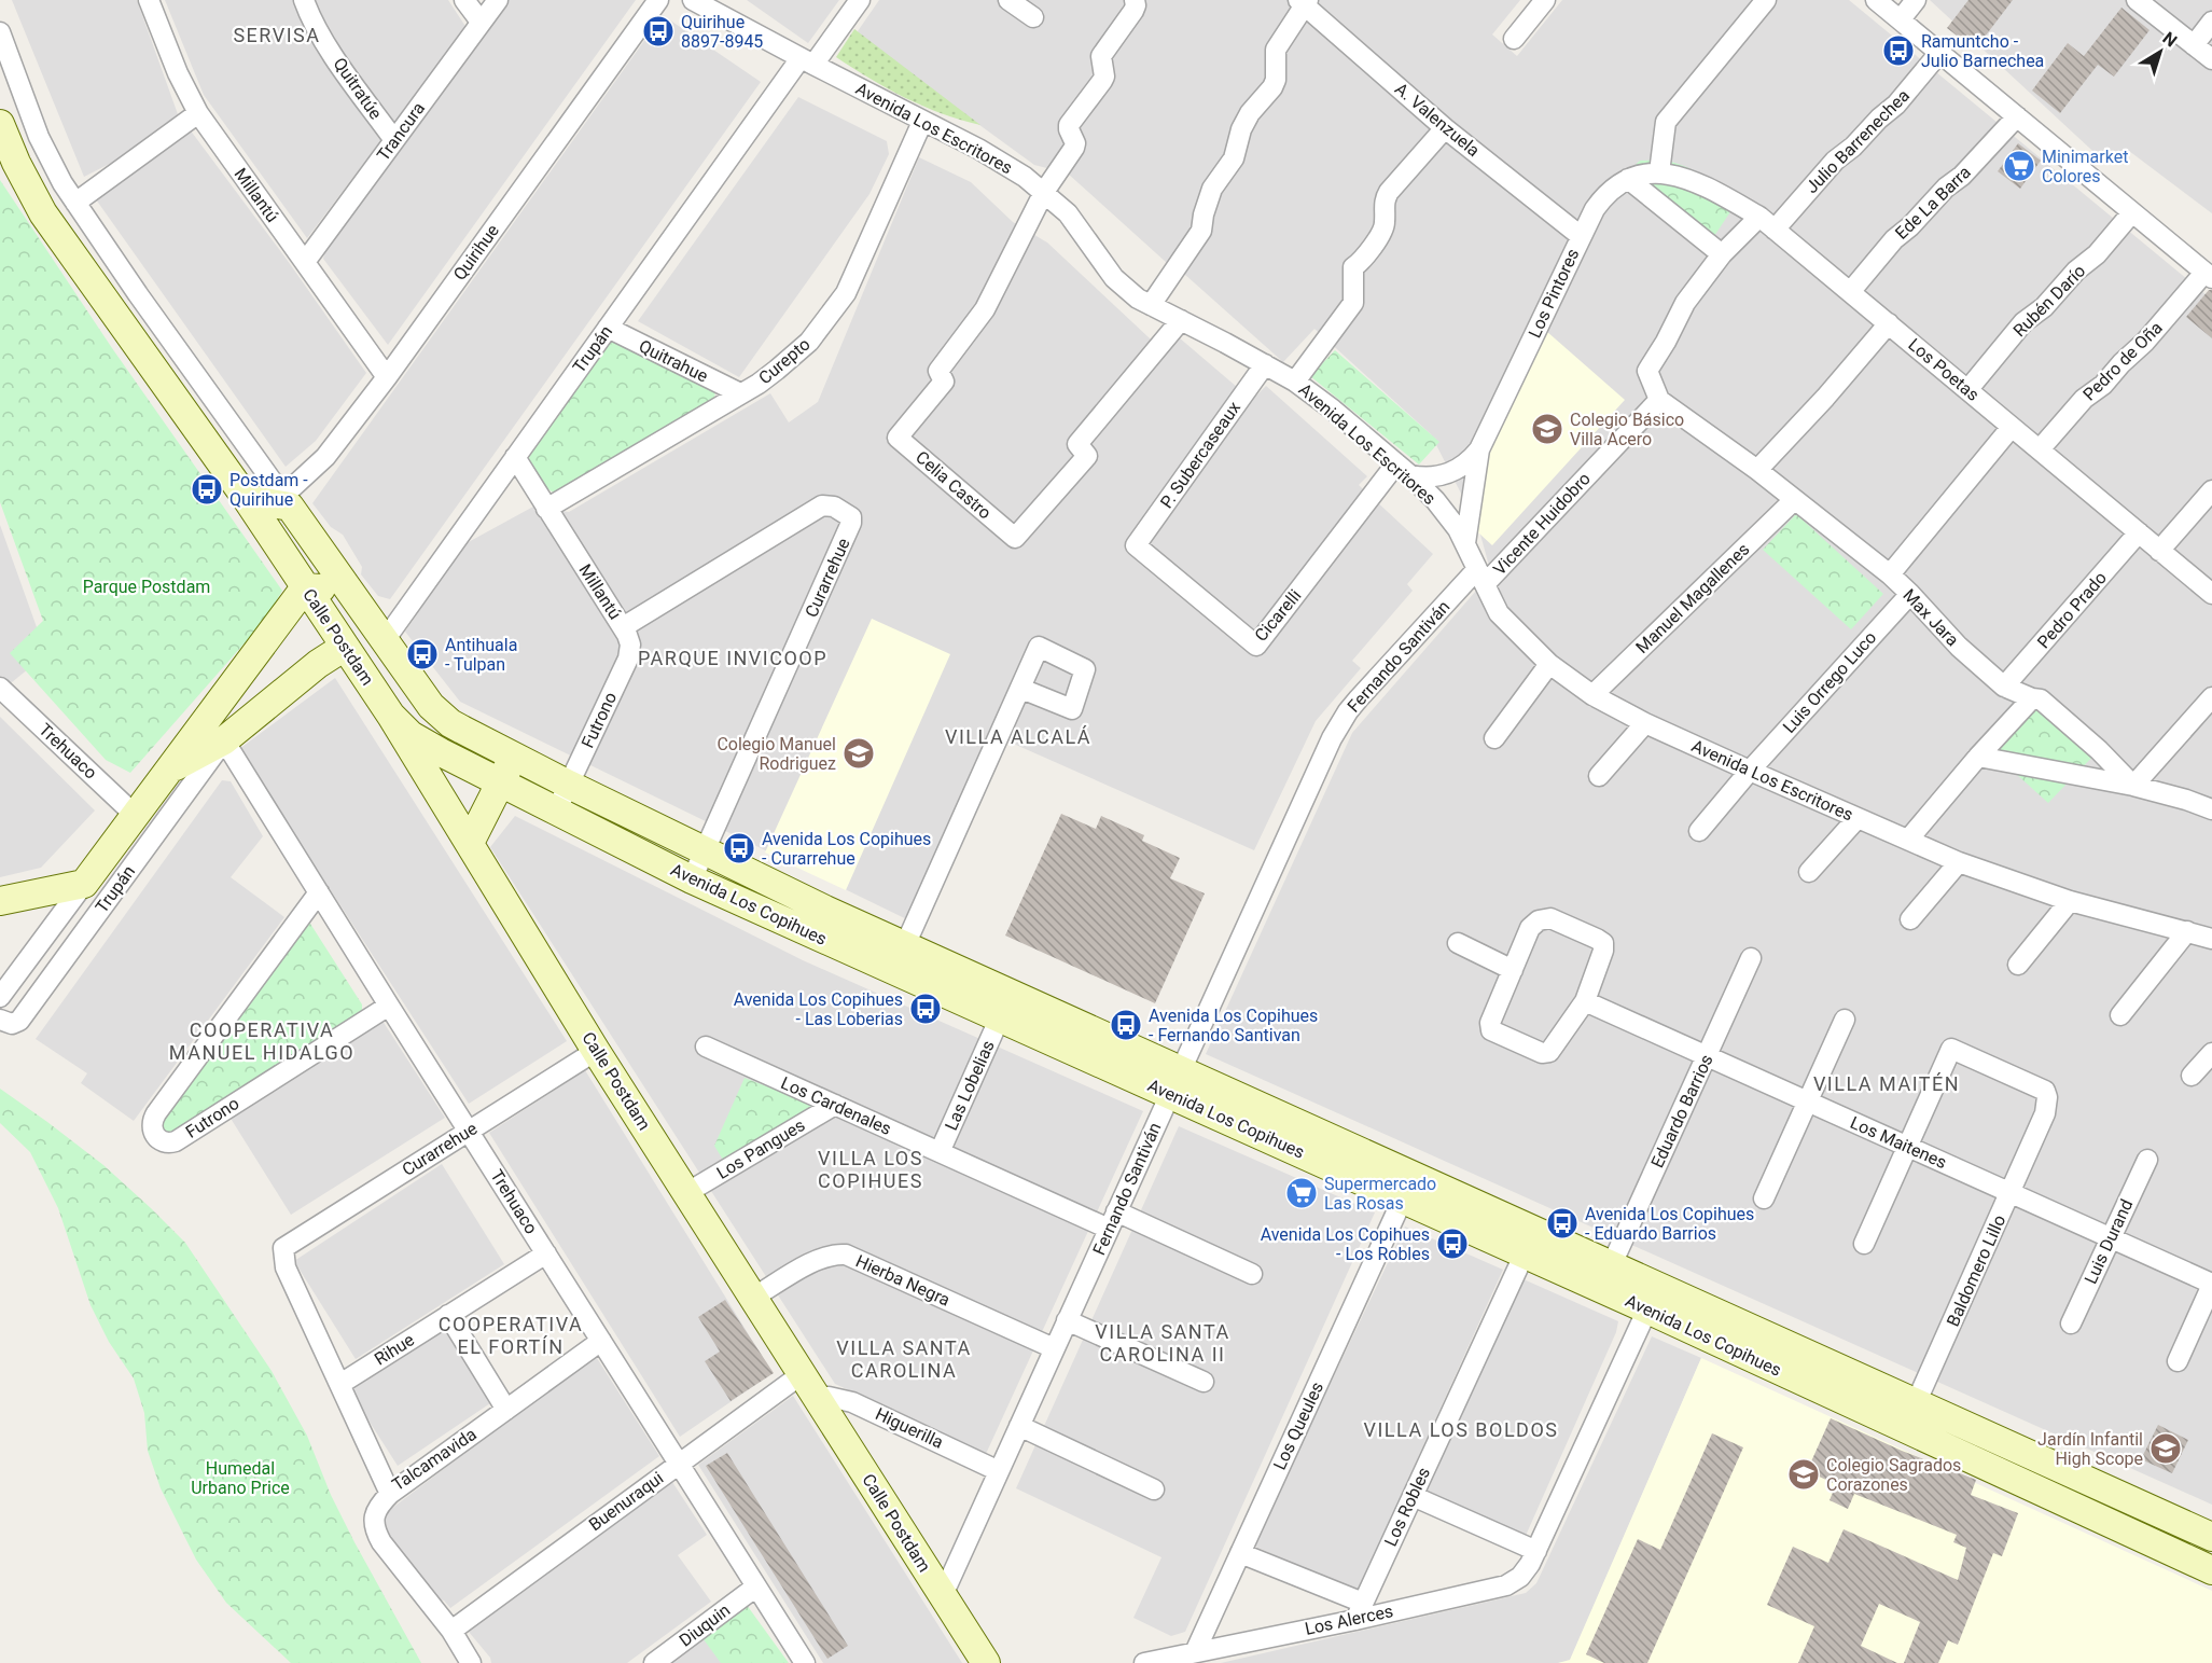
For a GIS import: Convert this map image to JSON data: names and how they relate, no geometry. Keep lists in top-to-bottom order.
{
  "streets": {
    "main road": ["Trupán", "Calle Postdam", "Avenida Los Copihues"],
    "street": [
      "Quitratúe",
      "A. Valenzuela",
      "Avenida Los Escritores",
      "Trancura",
      "Julio Barrenechea",
      "Millantú",
      "Ede La Barra",
      "Quirihue",
      "Los Pintores",
      "Rubén Darío",
      "Quitrahue",
      "Curepto",
      "Pedro de Oña",
      "Los Poetas",
      "P. Subercaseaux",
      "Celia Castro",
      "Vicente Huidobro",
      "Curarrehue",
      "Manuel Magallenes",
      "Pedro Prado",
      "Cicarelli",
      "Max Jara",
      "Fernando Santiván",
      "Luis Orrego Luco",
      "Futrono",
      "Trehuaco",
      "Las Lobelias",
      "Los Cardenales",
      "Eduardo Barrios",
      "Los Maitenes",
      "Los Pangues",
      "Luis Durand",
      "Baldomero Lillo",
      "Hierba Negra",
      "Rihue",
      "Los Queules",
      "Higuerilla",
      "Talcamavida",
      "Buenuraqui",
      "Los Robles",
      "Los Alerces",
      "Diuquin"
    ]
  },
  "crossings": [
    ["Quitratúe", "Trancura"],
    ["A. Valenzuela", "Los Pintores"],
    ["Avenida Los Escritores", "Los Pintores"],
    ["Avenida Los Escritores", "Trupán"],
    ["Avenida Los Escritores", "Curepto"],
    ["Avenida Los Escritores", "P. Subercaseaux"],
    ["Avenida Los Escritores", "Celia Castro"],
    ["Avenida Los Escritores", "Vicente Huidobro"],
    ["Avenida Los Escritores", "Manuel Magallenes"],
    ["Avenida Los Escritores", "Cicarelli"],
    ["Avenida Los Escritores", "Fernando Santiván"],
    ["Avenida Los Escritores", "Luis Orrego Luco"],
    ["Trancura", "Millantú"],
    ["Julio Barrenechea", "Los Poetas"],
    ["Millantú", "Quirihue"],
    ["Millantú", "Trupán"],
    ["Millantú", "Curepto"],
    ["Millantú", "Curarrehue"],
    ["Millantú", "Futrono"],
    ["Ede La Barra", "Los Poetas"],
    ["Quirihue", "Calle Postdam"],
    ["Los Pintores", "Los Poetas"],
    ["Los Pintores", "Cicarelli"],
    ["Rubén Darío", "Los Poetas"],
    ["Trupán", "Quitrahue"],
    ["Trupán", "Calle Postdam"],
    ["Trupán", "Trehuaco"],
    ["Quitrahue", "Curepto"],
    ["Pedro de Oña", "Los Poetas"],
    ["Los Poetas", "Pedro Prado"],
    ["P. Subercaseaux", "Cicarelli"],
    ["Vicente Huidobro", "Max Jara"],
    ["Vicente Huidobro", "Fernando Santiván"],
    ["Curarrehue", "Calle Postdam"],
    ["Curarrehue", "Futrono"],
    ["Curarrehue", "Trehuaco"],
    ["Curarrehue", "Avenida Los Copihues"],
    ["Curarrehue", "Talcamavida"],
    ["Manuel Magallenes", "Max Jara"],
    ["Pedro Prado", "Max Jara"],
    ["Max Jara", "Luis Orrego Luco"],
    ["Calle Postdam", "Fernando Santiván"],
    ["Calle Postdam", "Avenida Los Copihues"],
    ["Calle Postdam", "Los Pangues"],
    ["Calle Postdam", "Hierba Negra"],
    ["Calle Postdam", "Higuerilla"],
    ["Calle Postdam", "Buenuraqui"],
    ["Fernando Santiván", "Avenida Los Copihues"],
    ["Fernando Santiván", "Los Cardenales"],
    ["Fernando Santiván", "Hierba Negra"],
    ["Fernando Santiván", "Higuerilla"],
    ["Futrono", "Trehuaco"],
    ["Futrono", "Avenida Los Copihues"],
    ["Trehuaco", "Rihue"],
    ["Trehuaco", "Talcamavida"],
    ["Trehuaco", "Buenuraqui"],
    ["Trehuaco", "Diuquin"],
    ["Avenida Los Copihues", "Las Lobelias"],
    ["Avenida Los Copihues", "Eduardo Barrios"],
    ["Avenida Los Copihues", "Baldomero Lillo"],
    ["Avenida Los Copihues", "Los Queules"],
    ["Avenida Los Copihues", "Los Robles"],
    ["Avenida Los Copihues", "Los Alerces"],
    ["Las Lobelias", "Los Cardenales"],
    ["Los Cardenales", "Los Pangues"],
    ["Eduardo Barrios", "Los Maitenes"],
    ["Los Maitenes", "Luis Durand"],
    ["Los Maitenes", "Baldomero Lillo"],
    ["Rihue", "Talcamavida"],
    ["Los Queules", "Los Alerces"],
    ["Los Robles", "Los Alerces"]
  ],
  "districts": [
    "SERVISA",
    "PARQUE INVICOOP",
    "VILLA ALCALÁ",
    "COOPERATIVA MANUEL HIDALGO",
    "VILLA MAITÉN",
    "VILLA LOS COPIHUES",
    "COOPERATIVA EL FORTÍN",
    "VILLA SANTA CAROLINA II",
    "VILLA SANTA CAROLINA",
    "VILLA LOS BOLDOS"
  ],
  "parks": ["Parque Postdam", "Humedal Urbano Price"],
  "places": {
    "bus stop": [
      "Quirihue 8897-8945",
      "Ramuntcho - Julio Barnechea",
      "Postdam - Quirihue",
      "Antihuala - Tulpan",
      "Avenida Los Copihues - Curarrehue",
      "Avenida Los Copihues - Las Loberias",
      "Avenida Los Copihues - Fernando Santivan",
      "Avenida Los Copihues - Eduardo Barrios",
      "Avenida Los Copihues - Los Robles"
    ],
    "supermarket": ["Minimarket Colores", "Supermercado Las Rosas"],
    "school or university": [
      "Colegio Básico Villa Acero",
      "Colegio Manuel Rodriguez",
      "Jardín Infantil High Scope",
      "Colegio Sagrados Corazones"
    ]
  },
  "north": "top right"
}
